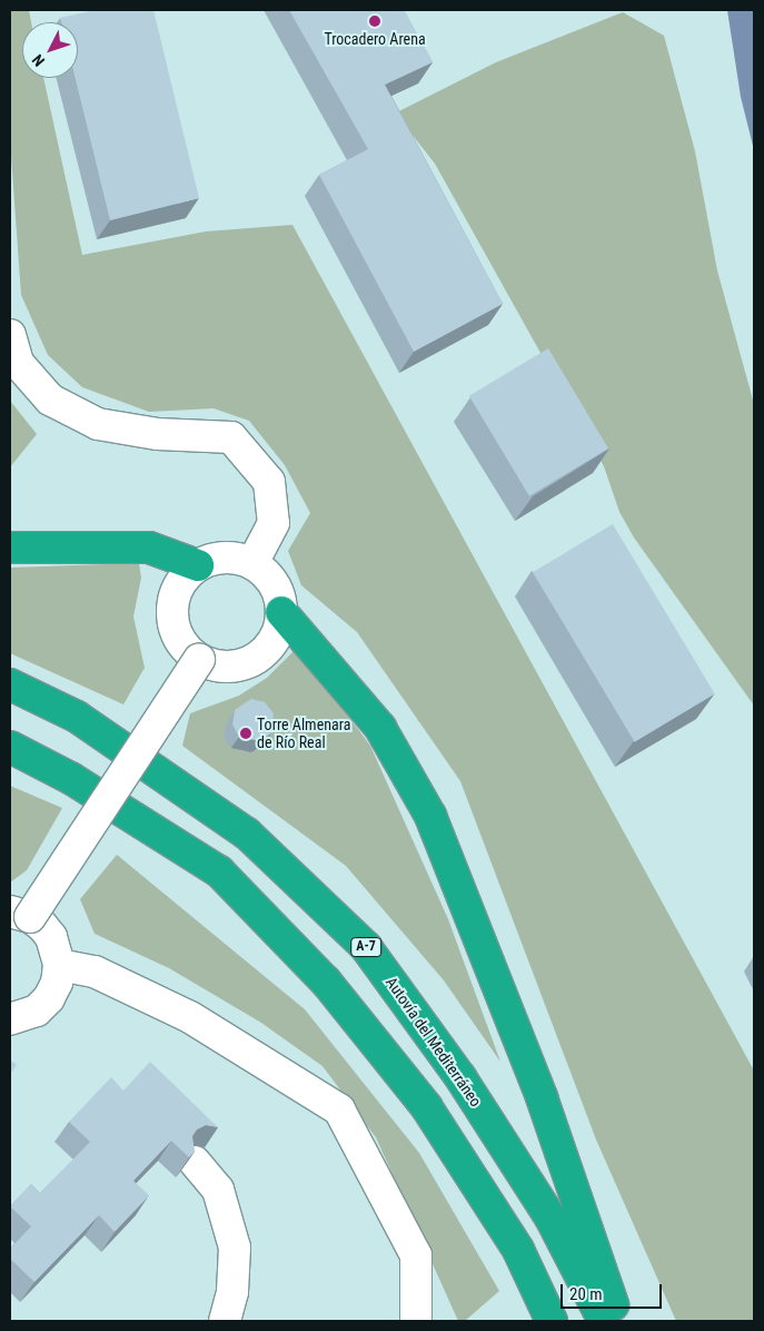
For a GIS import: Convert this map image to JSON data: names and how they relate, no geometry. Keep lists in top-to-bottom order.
{
  "streets": {
    "highway": ["A-7", "Autovía del Mediterráneo"]
  },
  "places": ["Trocadero Arena", "Torre Almenara de Río Real"],
  "scale_bar": "20 m",
  "north": "bottom left"
}
